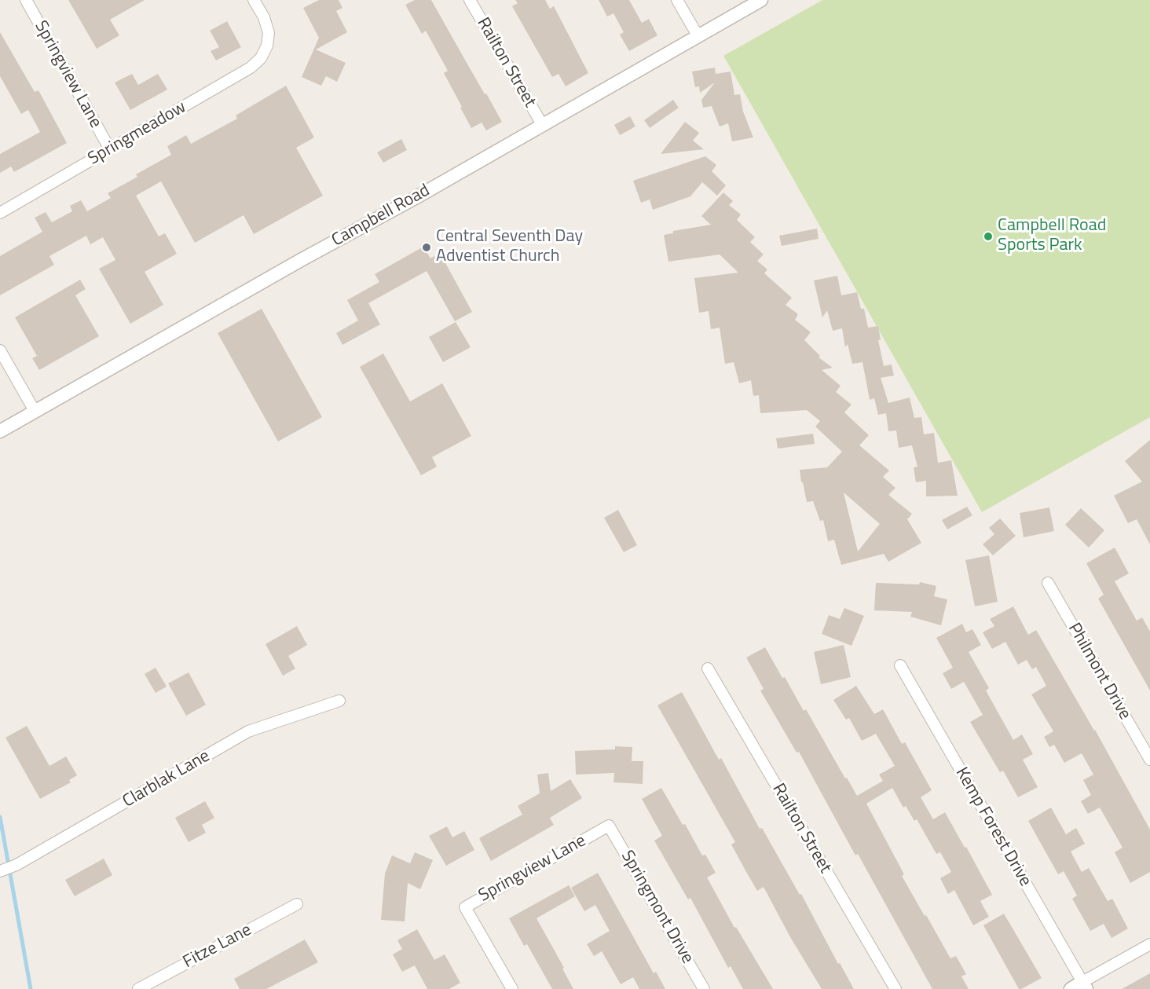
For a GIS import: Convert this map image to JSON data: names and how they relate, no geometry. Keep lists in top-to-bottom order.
{
  "streets": {
    "street": [
      "Railton Street",
      "Springview Lane",
      "Springmeadow",
      "Campbell Road",
      "Philmont Drive",
      "Clarblak Lane",
      "Kemp Forest Drive",
      "Springmont Drive",
      "Fitze Lane"
    ]
  },
  "crossings": [
    ["Railton Street", "Campbell Road"],
    ["Springview Lane", "Springmeadow"],
    ["Springview Lane", "Springmont Drive"]
  ],
  "places": ["Campbell Road Sports Park", "Central Seventh Day Adventist Church"]
}
